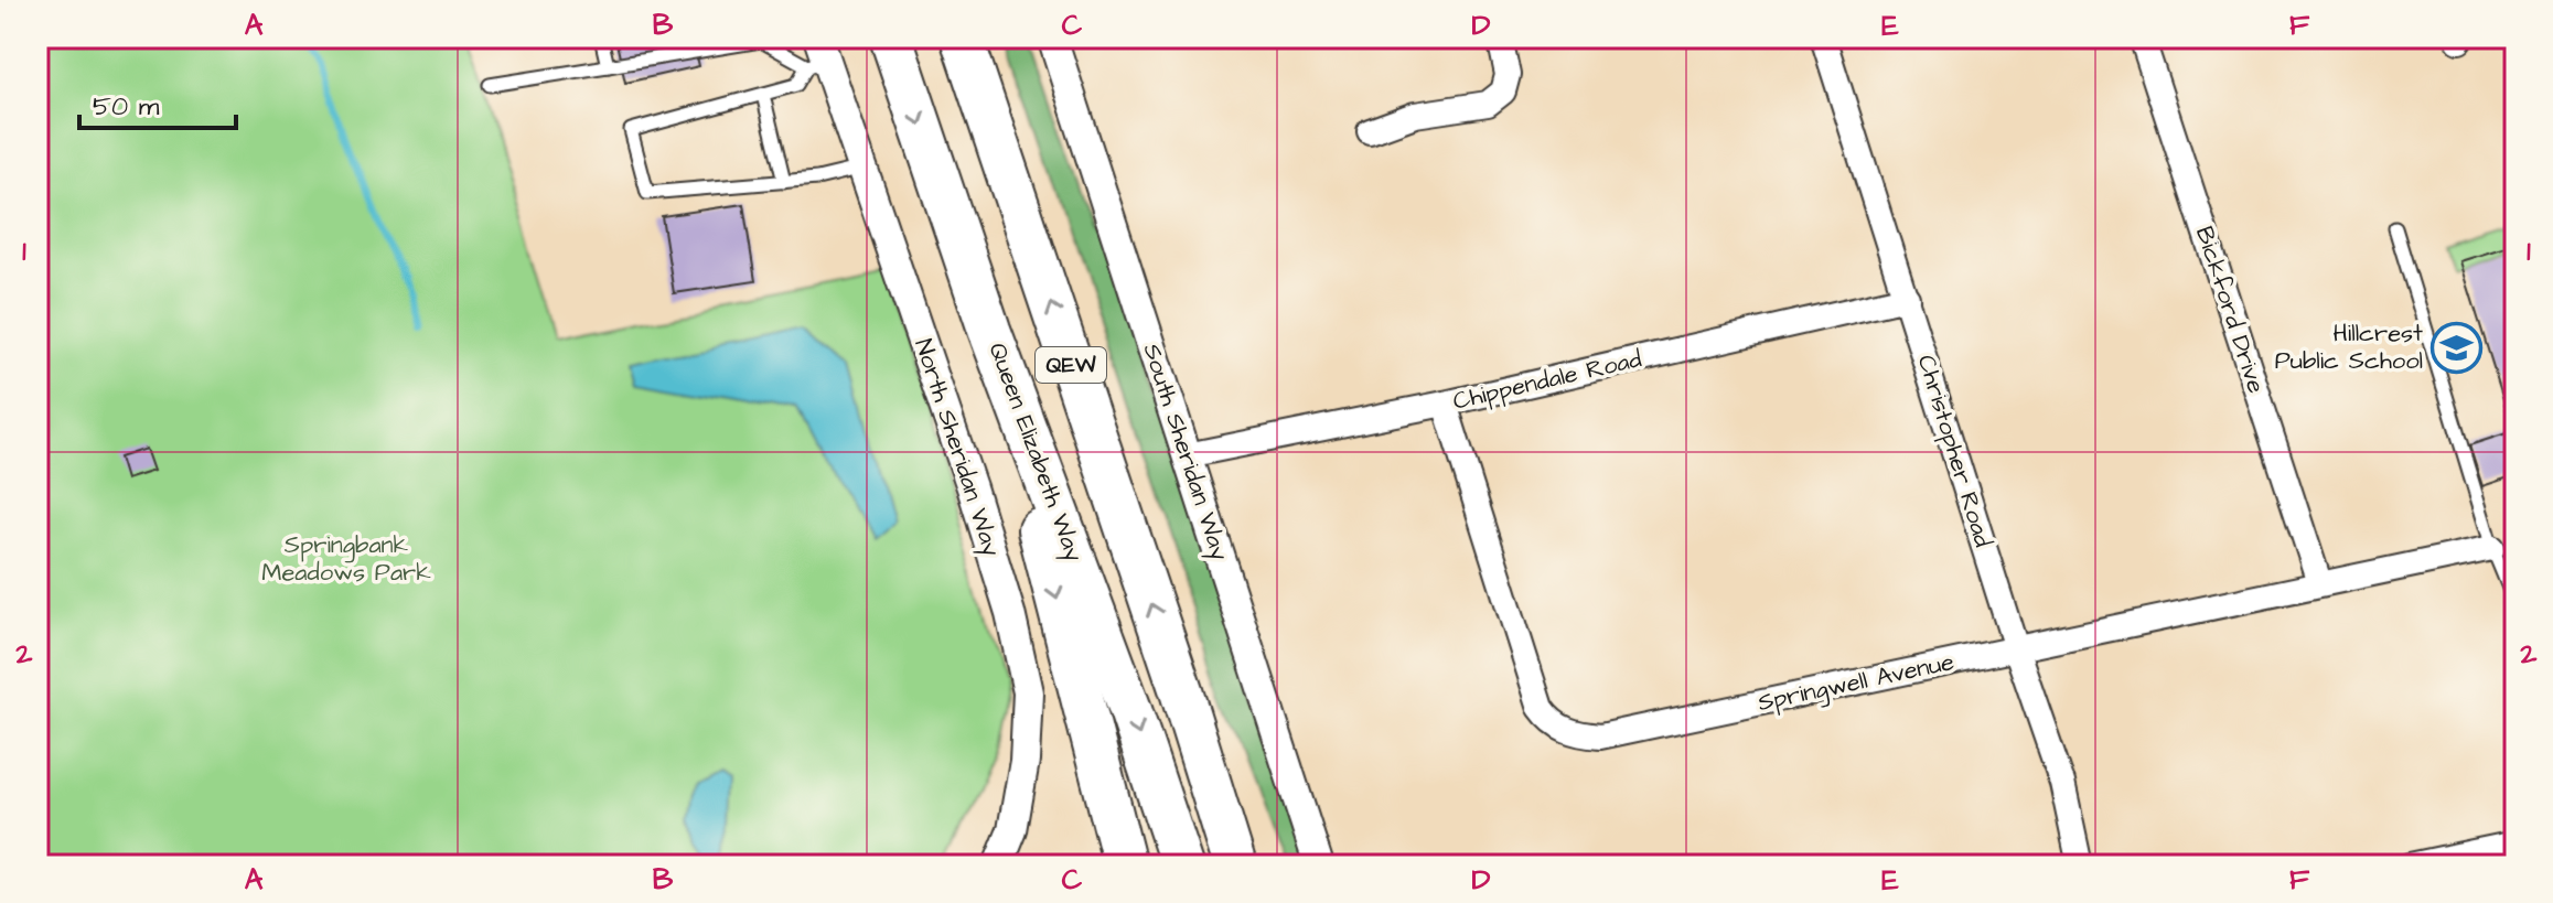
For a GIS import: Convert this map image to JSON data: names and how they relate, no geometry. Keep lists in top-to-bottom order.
{
  "streets": {
    "highway": ["QEW", "Queen Elizabeth Way"],
    "street": [
      "Bickford Drive",
      "Chippendale Road",
      "North Sheridan Way",
      "Christopher Road",
      "South Sheridan Way",
      "Springwell Avenue"
    ]
  },
  "crossings": [
    ["Bickford Drive", "Springwell Avenue"],
    ["Chippendale Road", "Christopher Road"],
    ["Chippendale Road", "South Sheridan Way"],
    ["Chippendale Road", "Springwell Avenue"],
    ["Christopher Road", "Springwell Avenue"]
  ],
  "parks": ["Springbank Meadows Park"],
  "places": {
    "school or university": ["Hillcrest Public School"]
  },
  "scale_bar": "50 m",
  "grid": {
    "columns": [
      "A",
      "B",
      "C",
      "D",
      "E",
      "F"
    ],
    "rows": ["1", "2"]
  }
}
